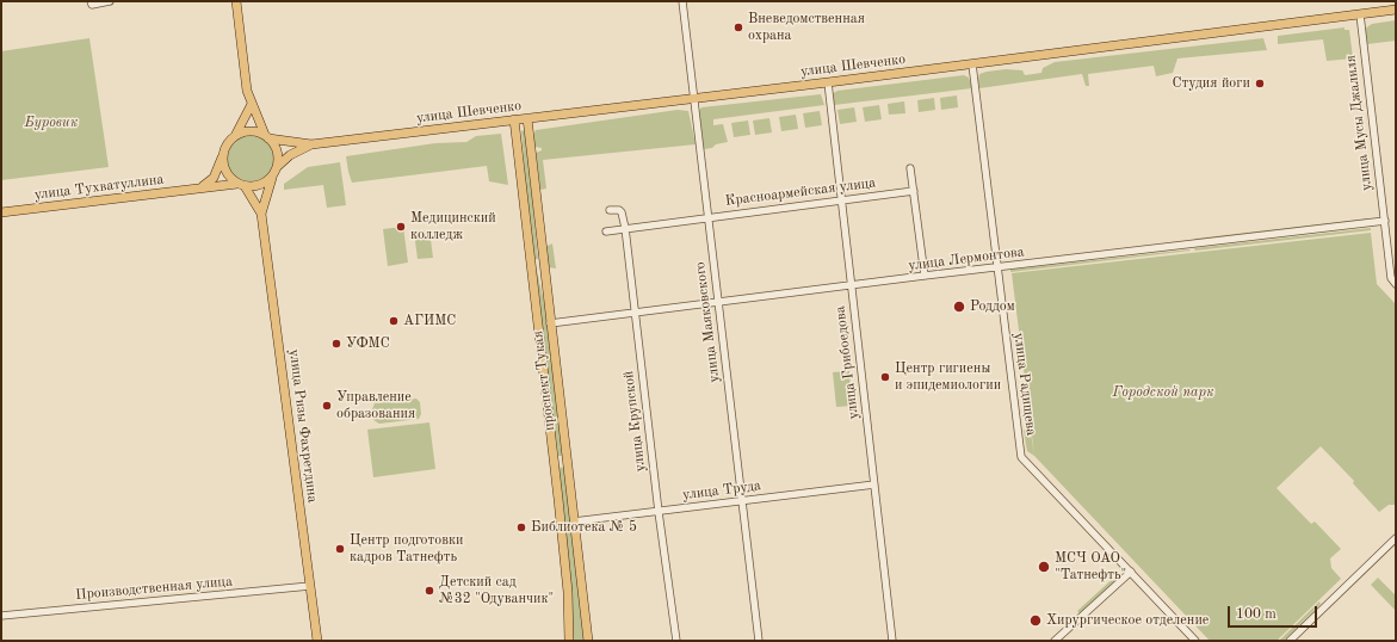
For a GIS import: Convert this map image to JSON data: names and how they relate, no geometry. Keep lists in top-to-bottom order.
{
  "streets": {
    "main road": [
      "улица Шевченко",
      "улица Тухватуллина",
      "проспект Тукая",
      "улица Ризы Фахретдина"
    ],
    "street": [
      "улица Мусы Джалиля",
      "Красноармейская улица",
      "улица Лермонтова",
      "улица Маяковского",
      "улица Грибоедова",
      "улица Радищева",
      "улица Крупской",
      "улица Труда",
      "Производственная улица"
    ]
  },
  "crossings": [
    ["улица Шевченко", "улица Мусы Джалиля"],
    ["улица Шевченко", "улица Маяковского"],
    ["улица Шевченко", "улица Грибоедова"],
    ["улица Шевченко", "проспект Тукая"],
    ["улица Шевченко", "улица Радищева"],
    ["улица Мусы Джалиля", "улица Лермонтова"],
    ["Красноармейская улица", "улица Маяковского"],
    ["Красноармейская улица", "улица Грибоедова"],
    ["Красноармейская улица", "улица Крупской"],
    ["улица Лермонтова", "улица Маяковского"],
    ["улица Лермонтова", "улица Грибоедова"],
    ["улица Лермонтова", "проспект Тукая"],
    ["улица Лермонтова", "улица Радищева"],
    ["улица Лермонтова", "улица Крупской"],
    ["улица Маяковского", "улица Труда"],
    ["улица Грибоедова", "улица Труда"],
    ["проспект Тукая", "улица Труда"],
    ["улица Крупской", "улица Труда"],
    ["улица Ризы Фахретдина", "Производственная улица"]
  ],
  "parks": ["Буровик", "Городской парк"],
  "places": [
    "Вневедомственная охрана",
    "Студия йоги",
    "Медицинский колледж",
    "Роддом",
    "АГИМС",
    "УФМС",
    "Центр гигиены и эпидемиологии",
    "Управление образования",
    "Библиотека № 5",
    "Центр подготовки кадров Татнефть",
    "МСЧ ОАО \"Татнефть\"",
    "Детский сад №32 \"Одуванчик\"",
    "Хирургическое отделение"
  ],
  "scale_bar": "100 m"
}
